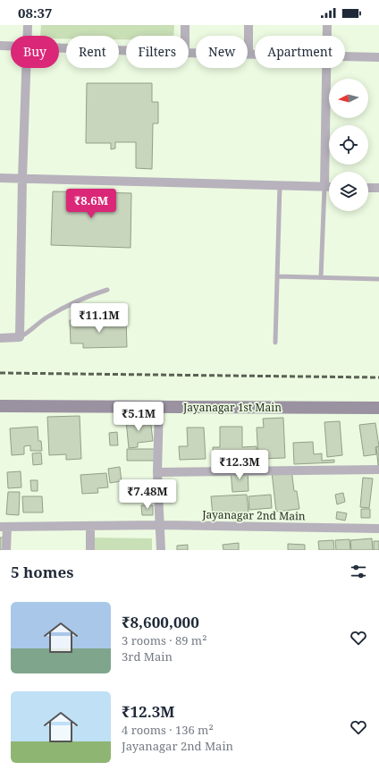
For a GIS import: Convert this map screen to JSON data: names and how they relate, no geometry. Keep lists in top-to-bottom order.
{
  "streets": {
    "street": ["Jayanagar 1st Main", "Jayanagar 2nd Main"]
  },
  "north": "left",
  "page": {
    "status": "08:37",
    "chip": [
      "Buy",
      "Rent",
      "Filters",
      "New",
      "Apartment"
    ],
    "price": [
      "₹8.6M",
      "₹11.1M",
      "₹5.1M",
      "₹12.3M",
      "₹7.48M"
    ],
    "heading": "5 homes",
    "list": [
      {
        "name": "₹8,600,000",
        "note": "3 rooms · 89 m² · 3rd Main"
      },
      {
        "name": "₹12.3M",
        "note": "4 rooms · 136 m² · Jayanagar 2nd Main"
      }
    ]
  }
}
